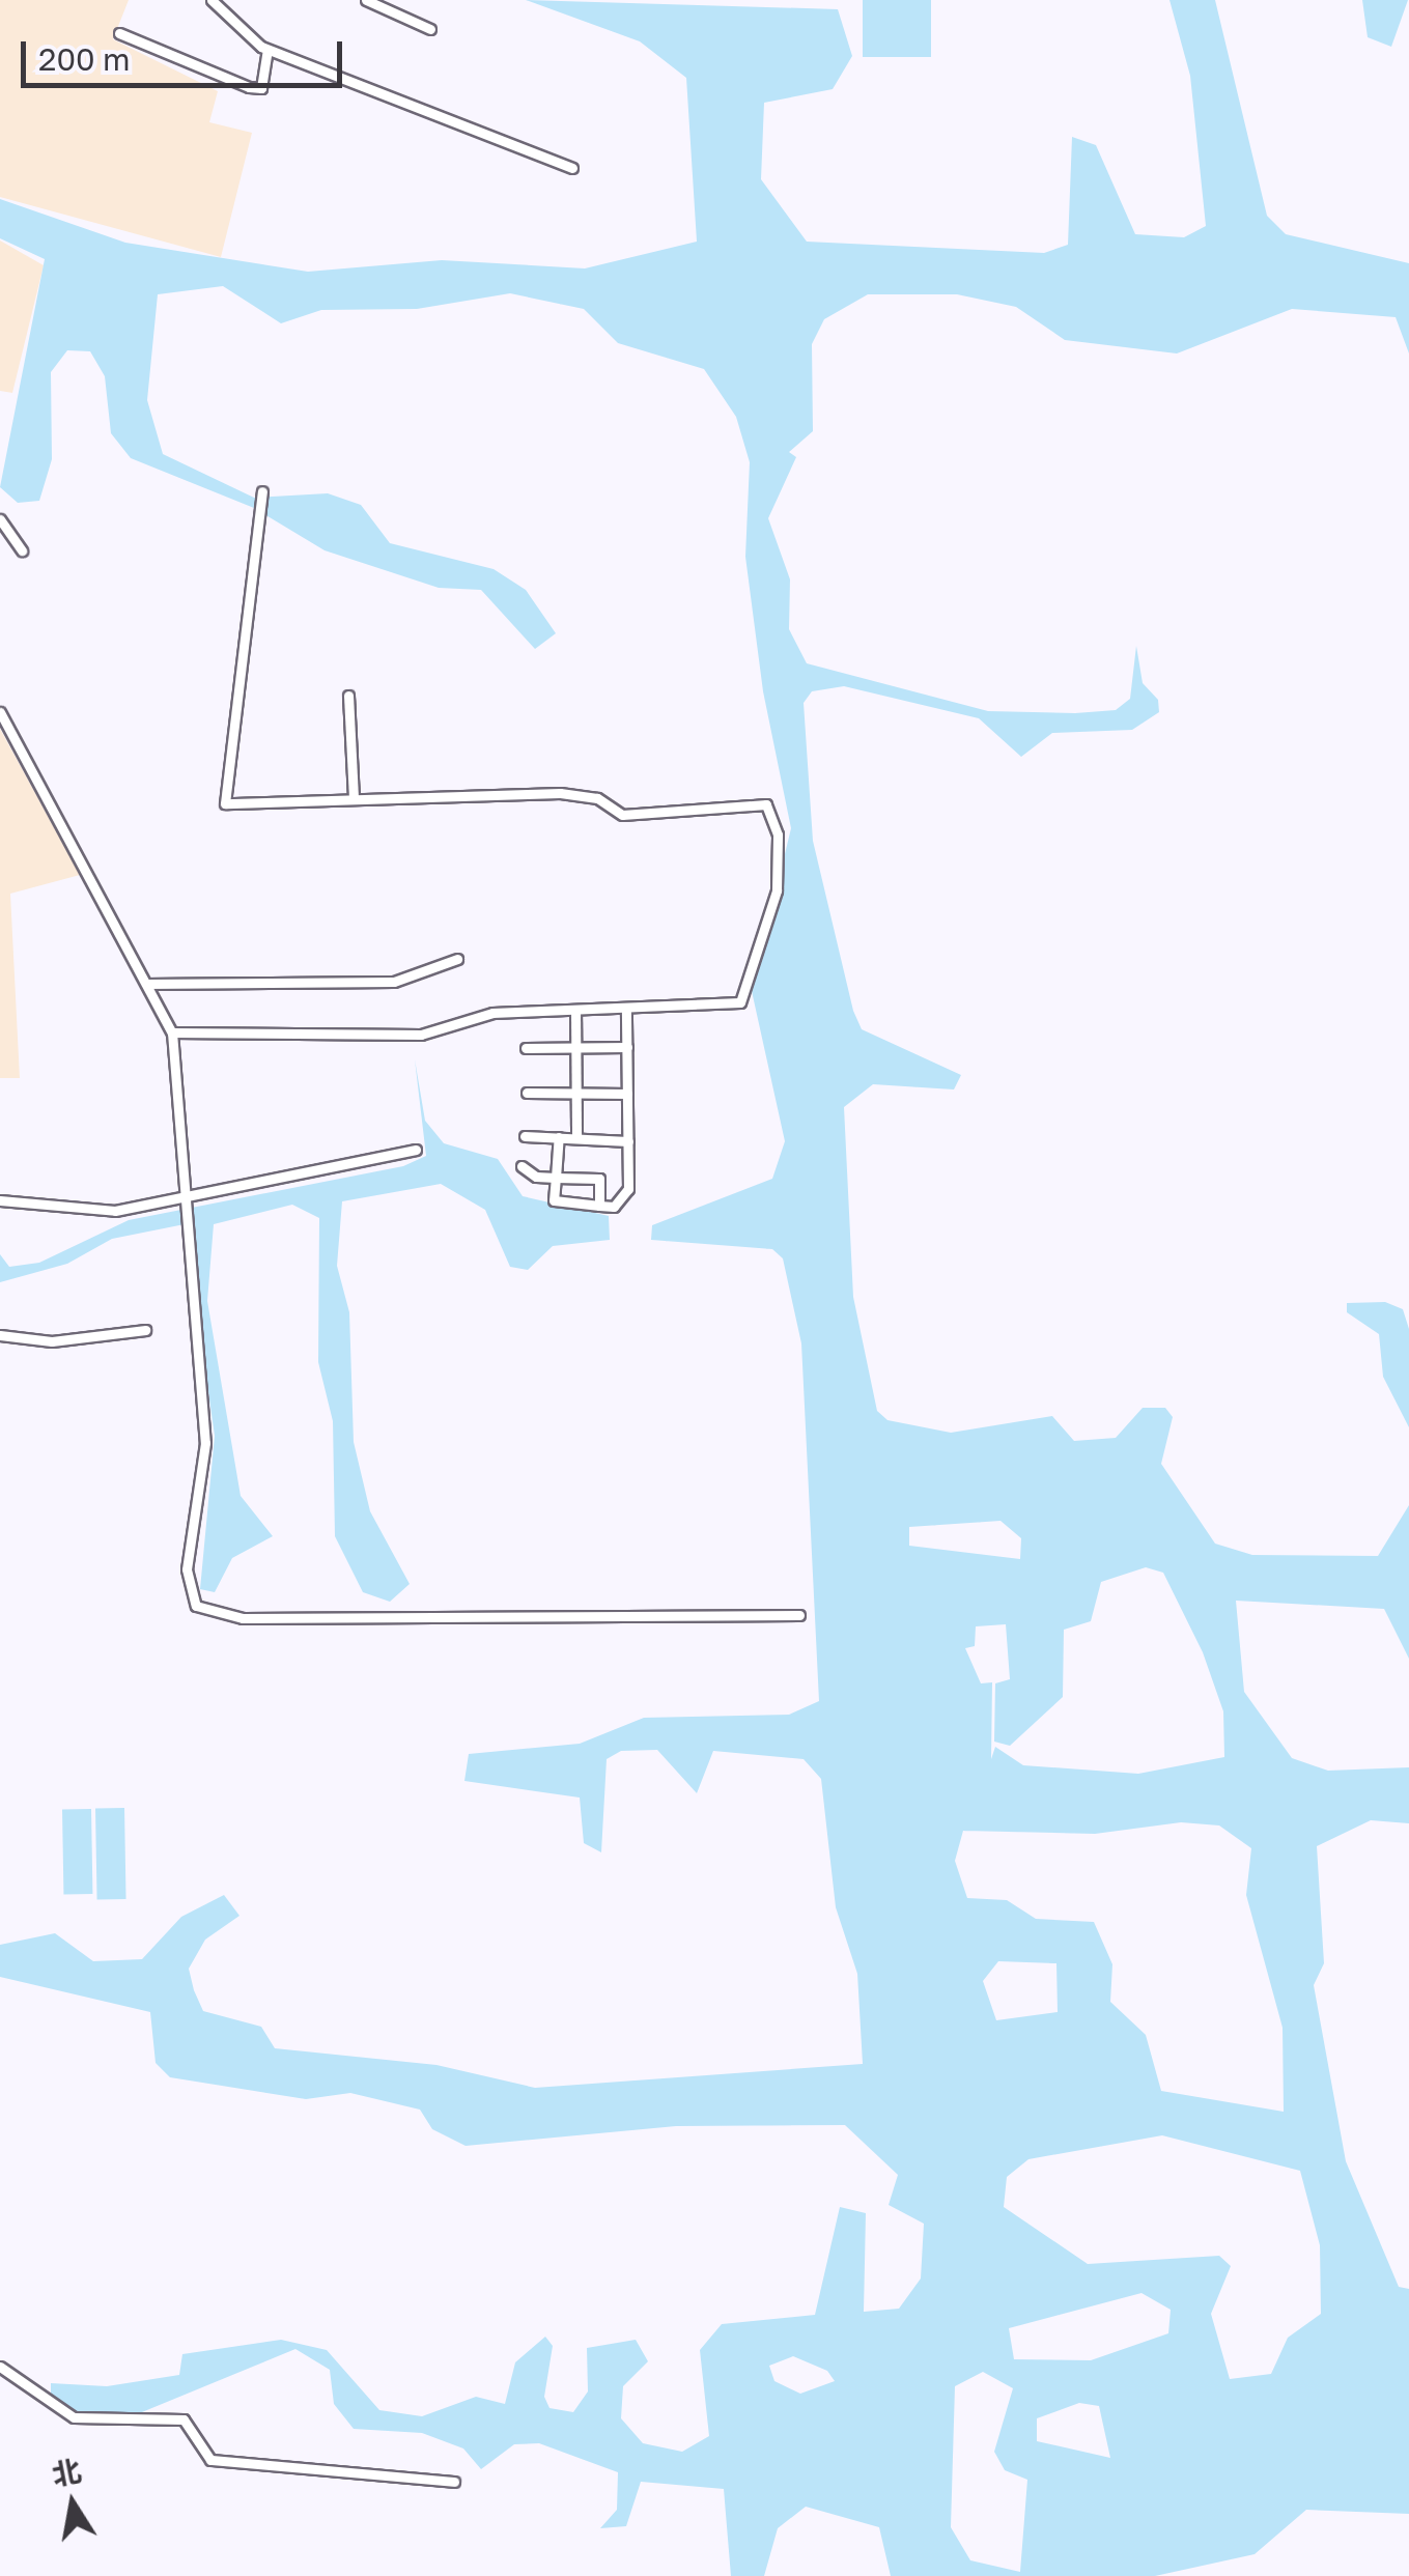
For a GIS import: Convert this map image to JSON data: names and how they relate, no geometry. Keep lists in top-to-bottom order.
{
  "scale_bar": "200 m",
  "north": "top"
}
